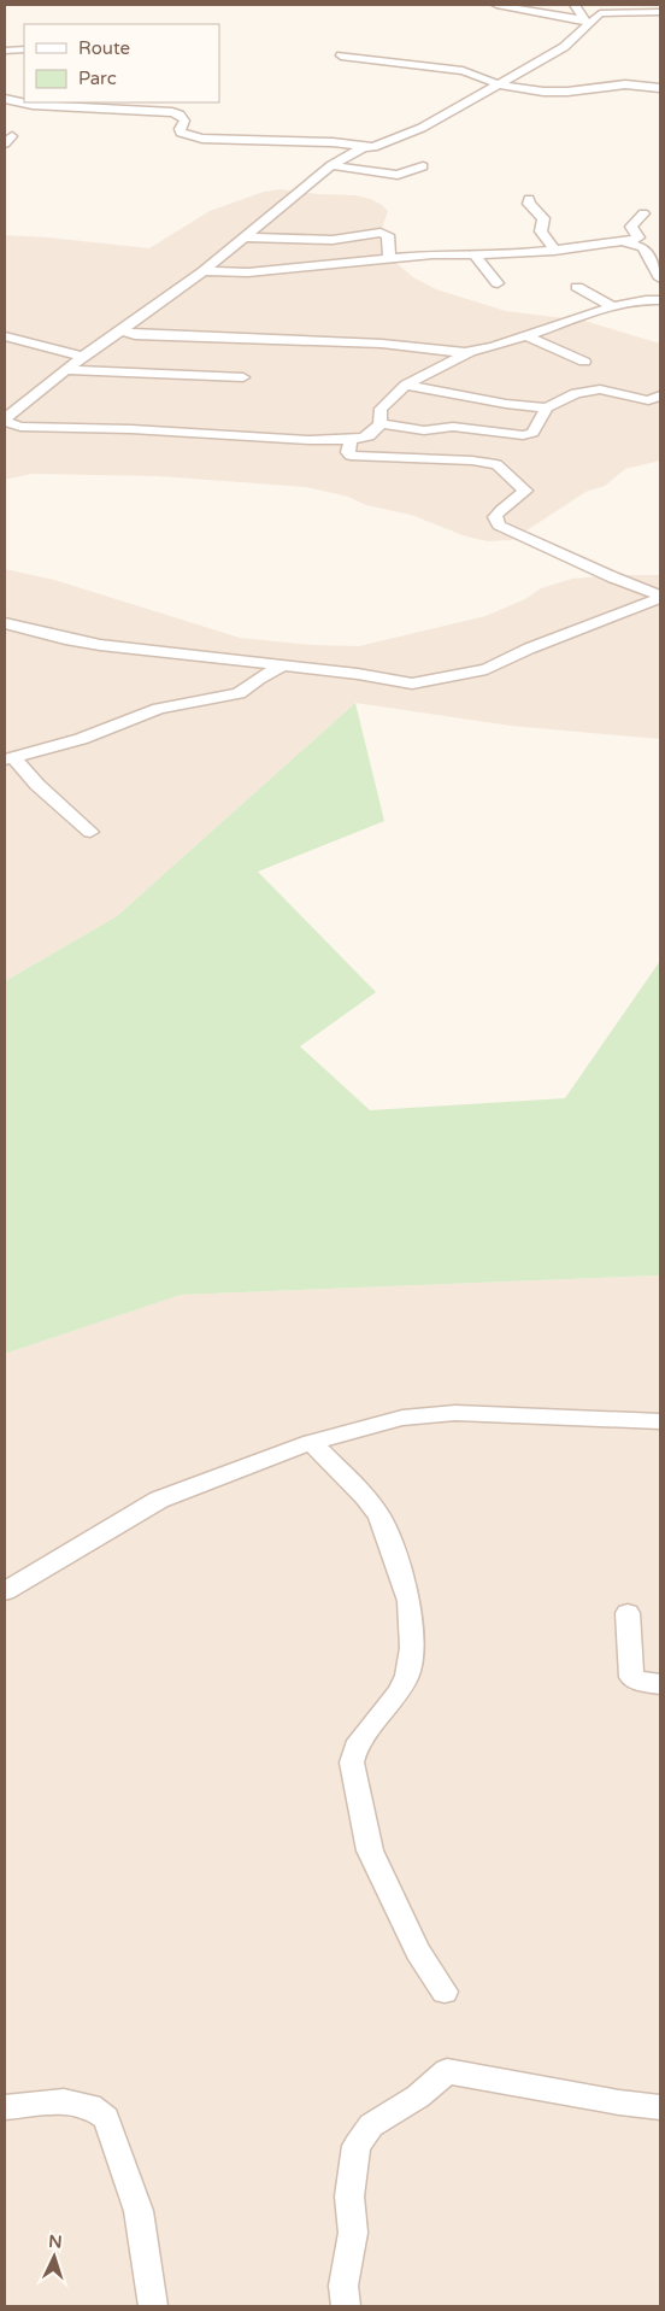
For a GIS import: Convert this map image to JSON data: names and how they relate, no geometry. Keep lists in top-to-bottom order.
{
  "legend": ["Route", "Parc"],
  "north": "top"
}
